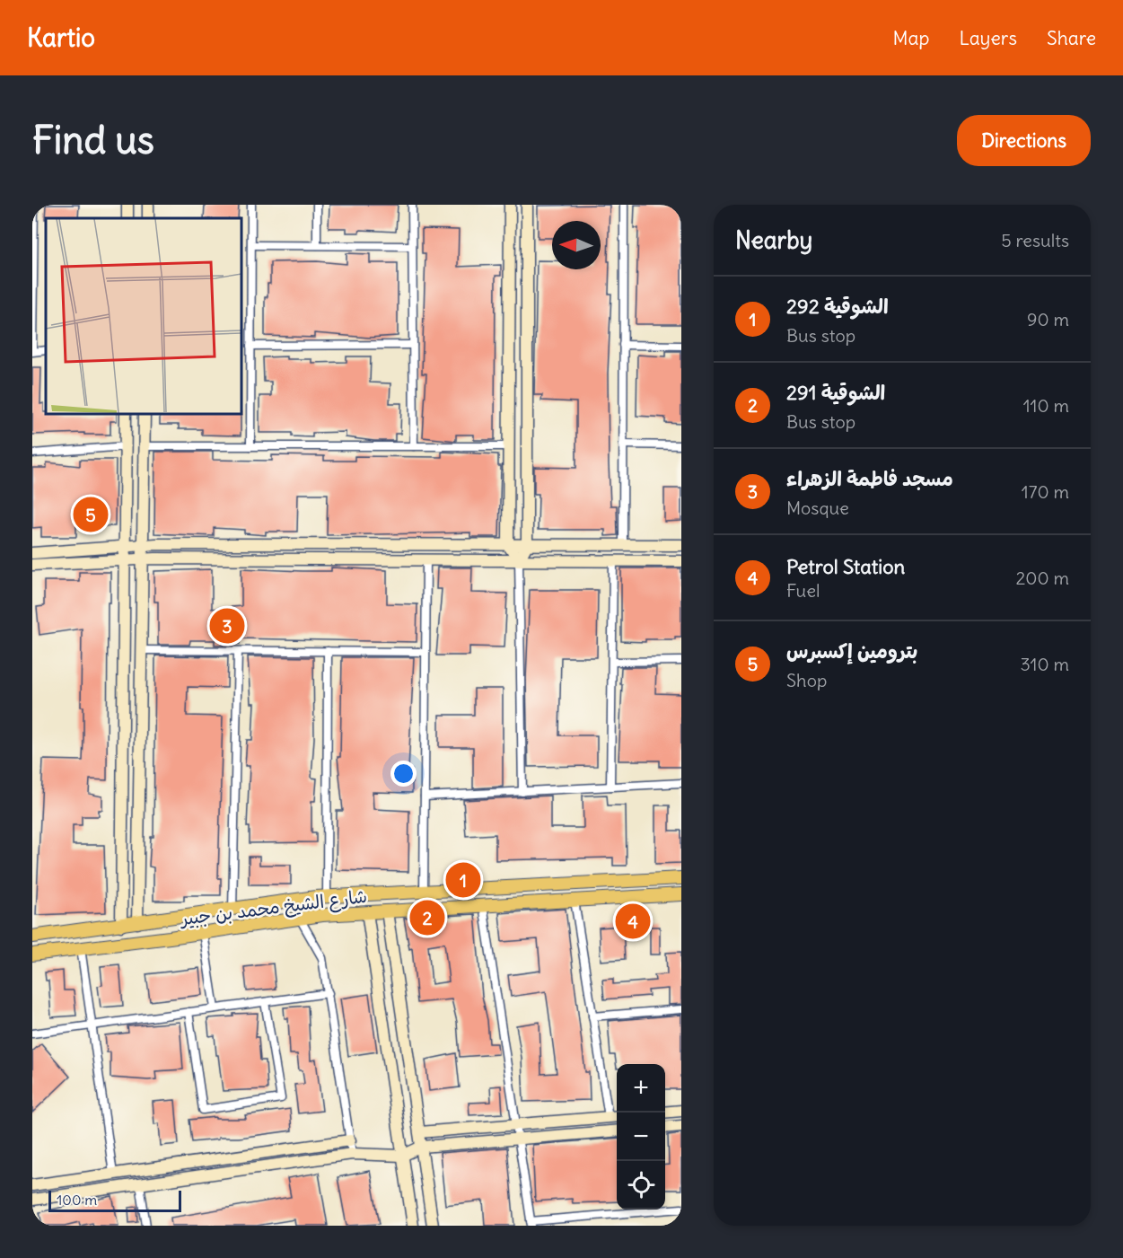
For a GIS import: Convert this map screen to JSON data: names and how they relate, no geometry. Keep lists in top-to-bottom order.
{
  "streets": {
    "main road": ["شارع الشيخ محمد بن جبير"]
  },
  "scale_bar": "100 m",
  "north": "left",
  "page": {
    "header": "Kartio",
    "nav": ["Map", "Layers", "Share"],
    "buttons": "Directions",
    "title": "Find us",
    "heading": ["Nearby", "5 results"],
    "list": [
      {
        "mark": "1",
        "name": "الشوقية 292",
        "note": "Bus stop",
        "value": "90 m"
      },
      {
        "mark": "2",
        "name": "الشوقية 291",
        "note": "Bus stop",
        "value": "110 m"
      },
      {
        "mark": "3",
        "name": "مسجد فاطمة الزهراء",
        "note": "Mosque",
        "value": "170 m"
      },
      {
        "mark": "4",
        "name": "Petrol Station",
        "note": "Fuel",
        "value": "200 m"
      },
      {
        "mark": "5",
        "name": "بترومين إكسبرس",
        "note": "Shop",
        "value": "310 m"
      }
    ],
    "pins": [
      "5",
      "3",
      "1",
      "2",
      "4"
    ],
    "map_buttons": ["+", "−"],
    "scale": "100 m"
  }
}
